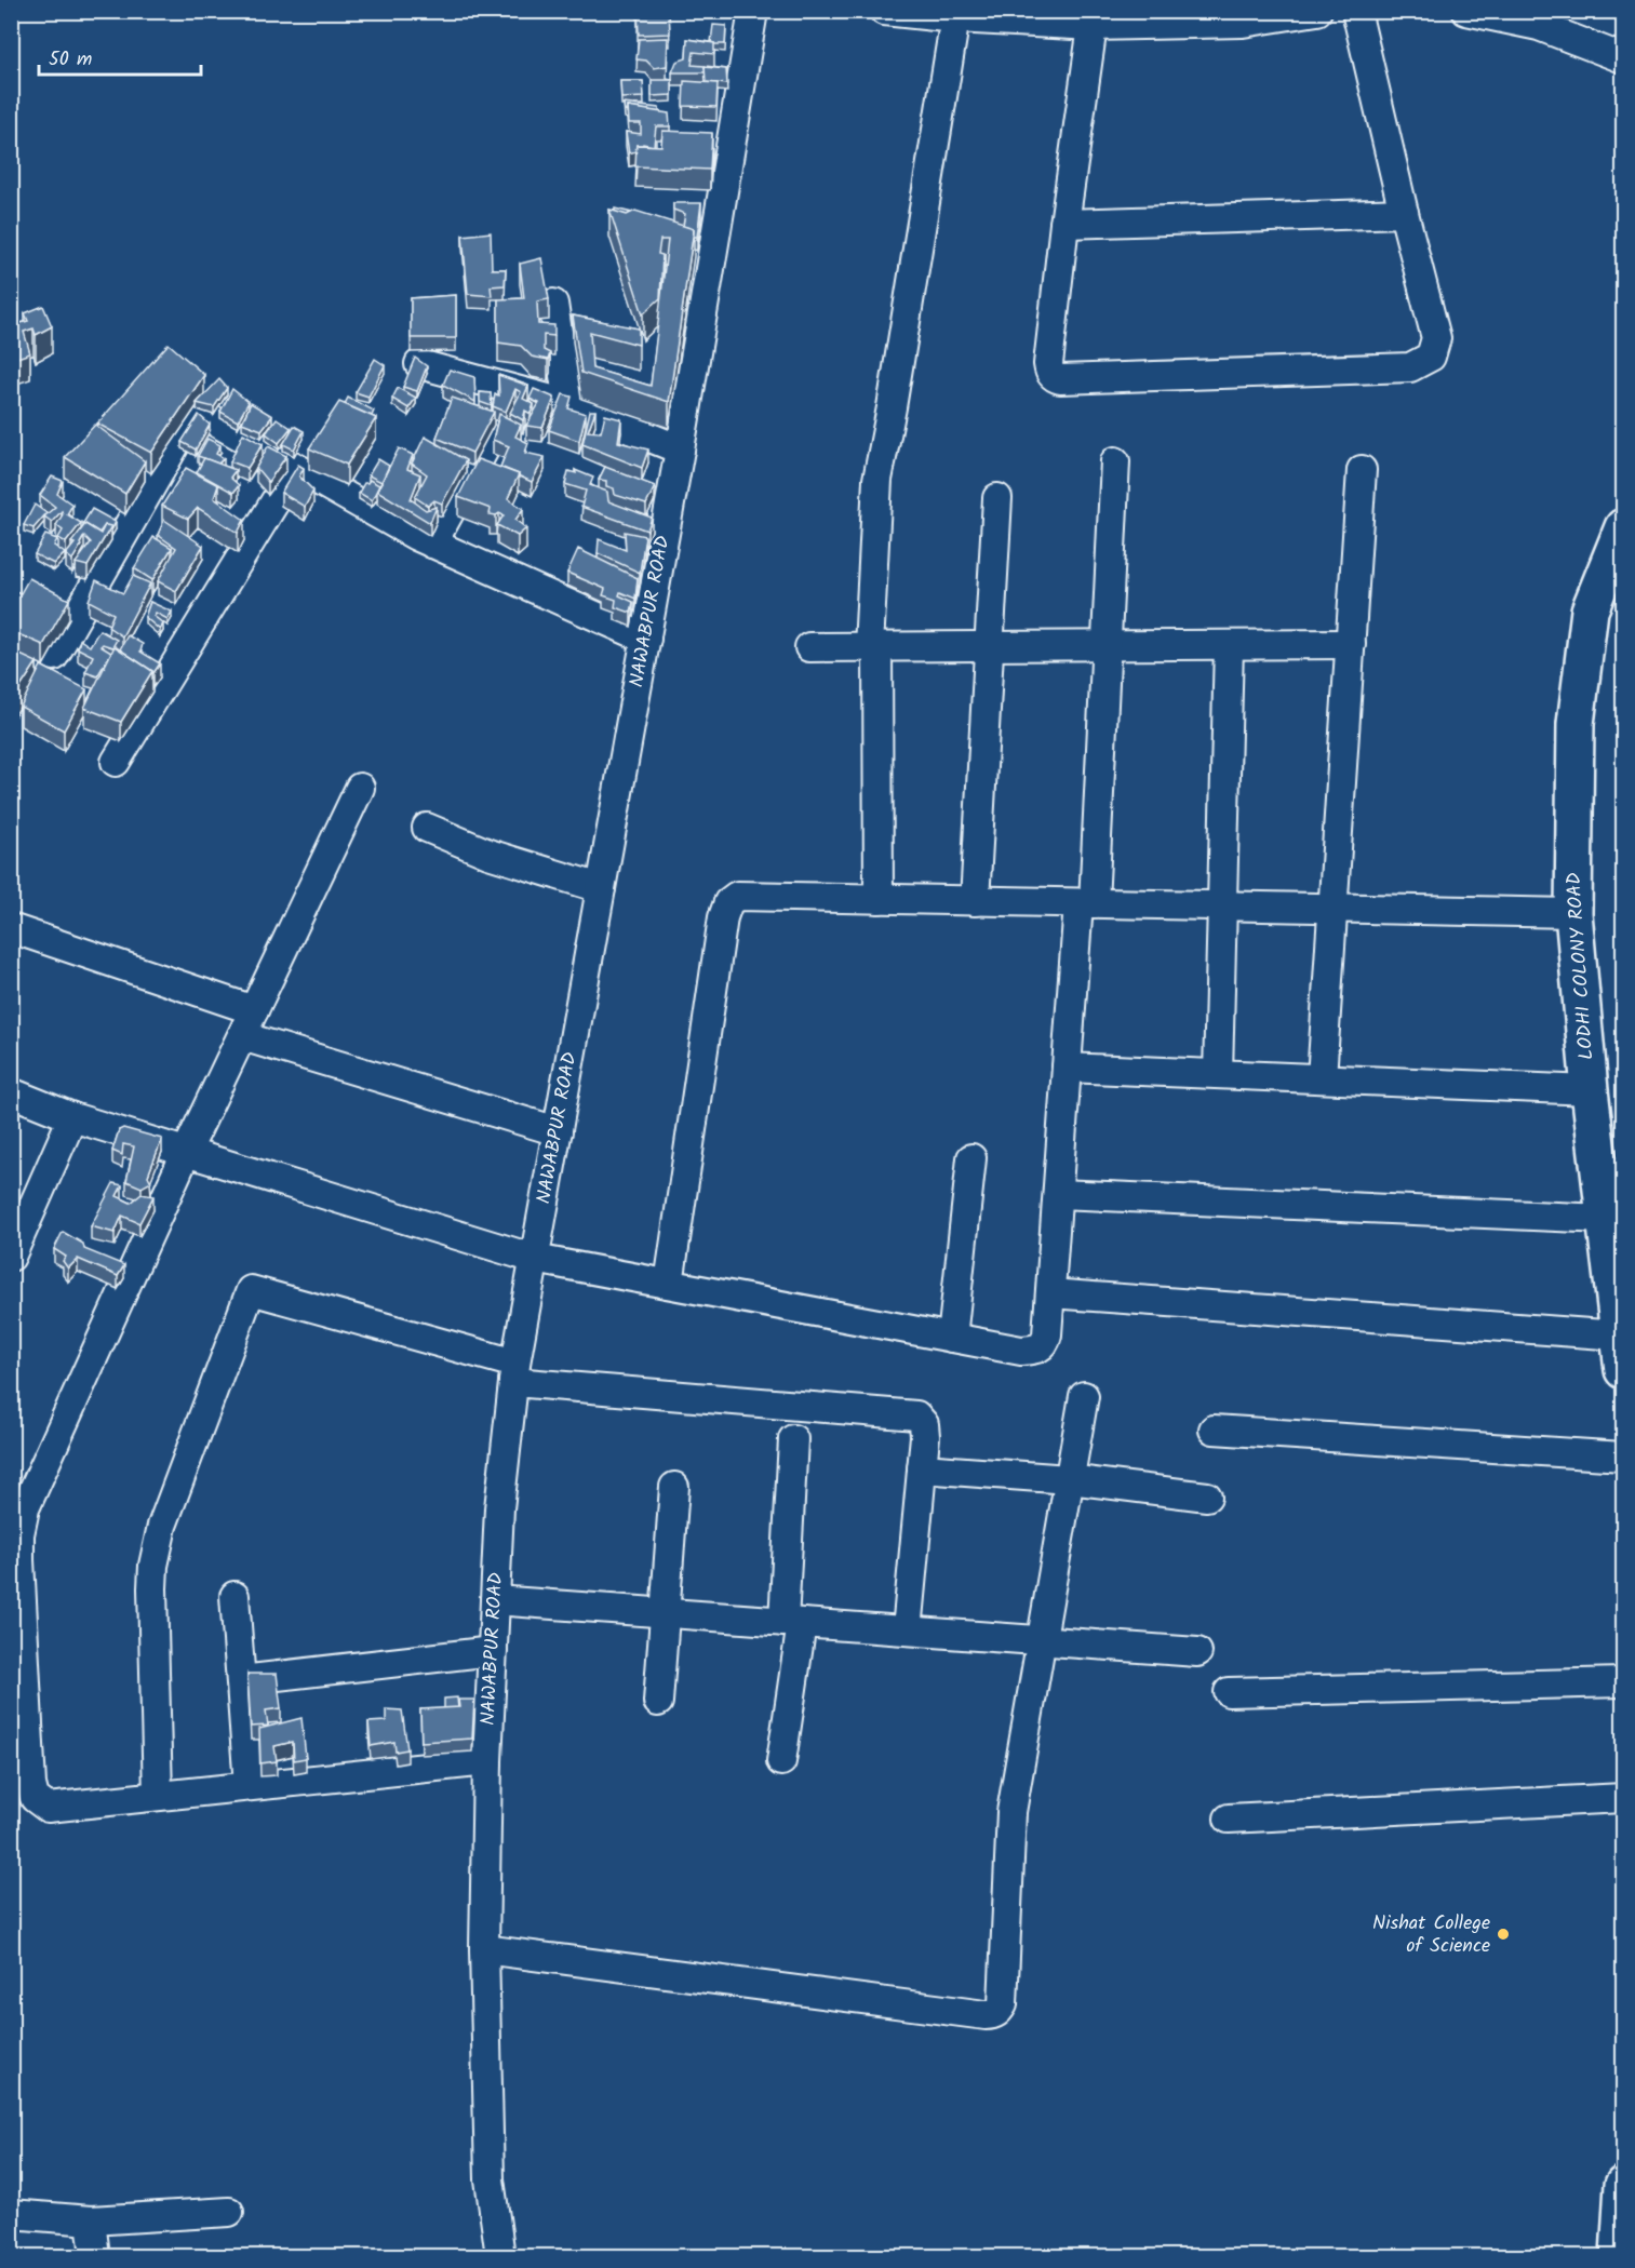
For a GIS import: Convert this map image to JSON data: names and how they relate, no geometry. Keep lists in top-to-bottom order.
{
  "streets": {
    "main road": ["LODHI COLONY ROAD"],
    "street": ["NAWABPUR ROAD"]
  },
  "places": ["Nishat College of Science"],
  "scale_bar": "50 m"
}
